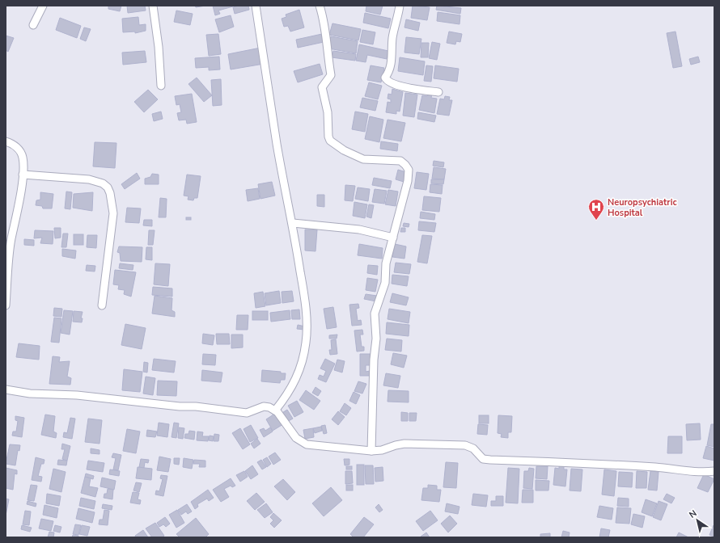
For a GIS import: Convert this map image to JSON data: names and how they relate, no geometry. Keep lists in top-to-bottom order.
{
  "places": {
    "hospital": ["Neuropsychiatric Hospital"]
  },
  "north": "top left"
}
